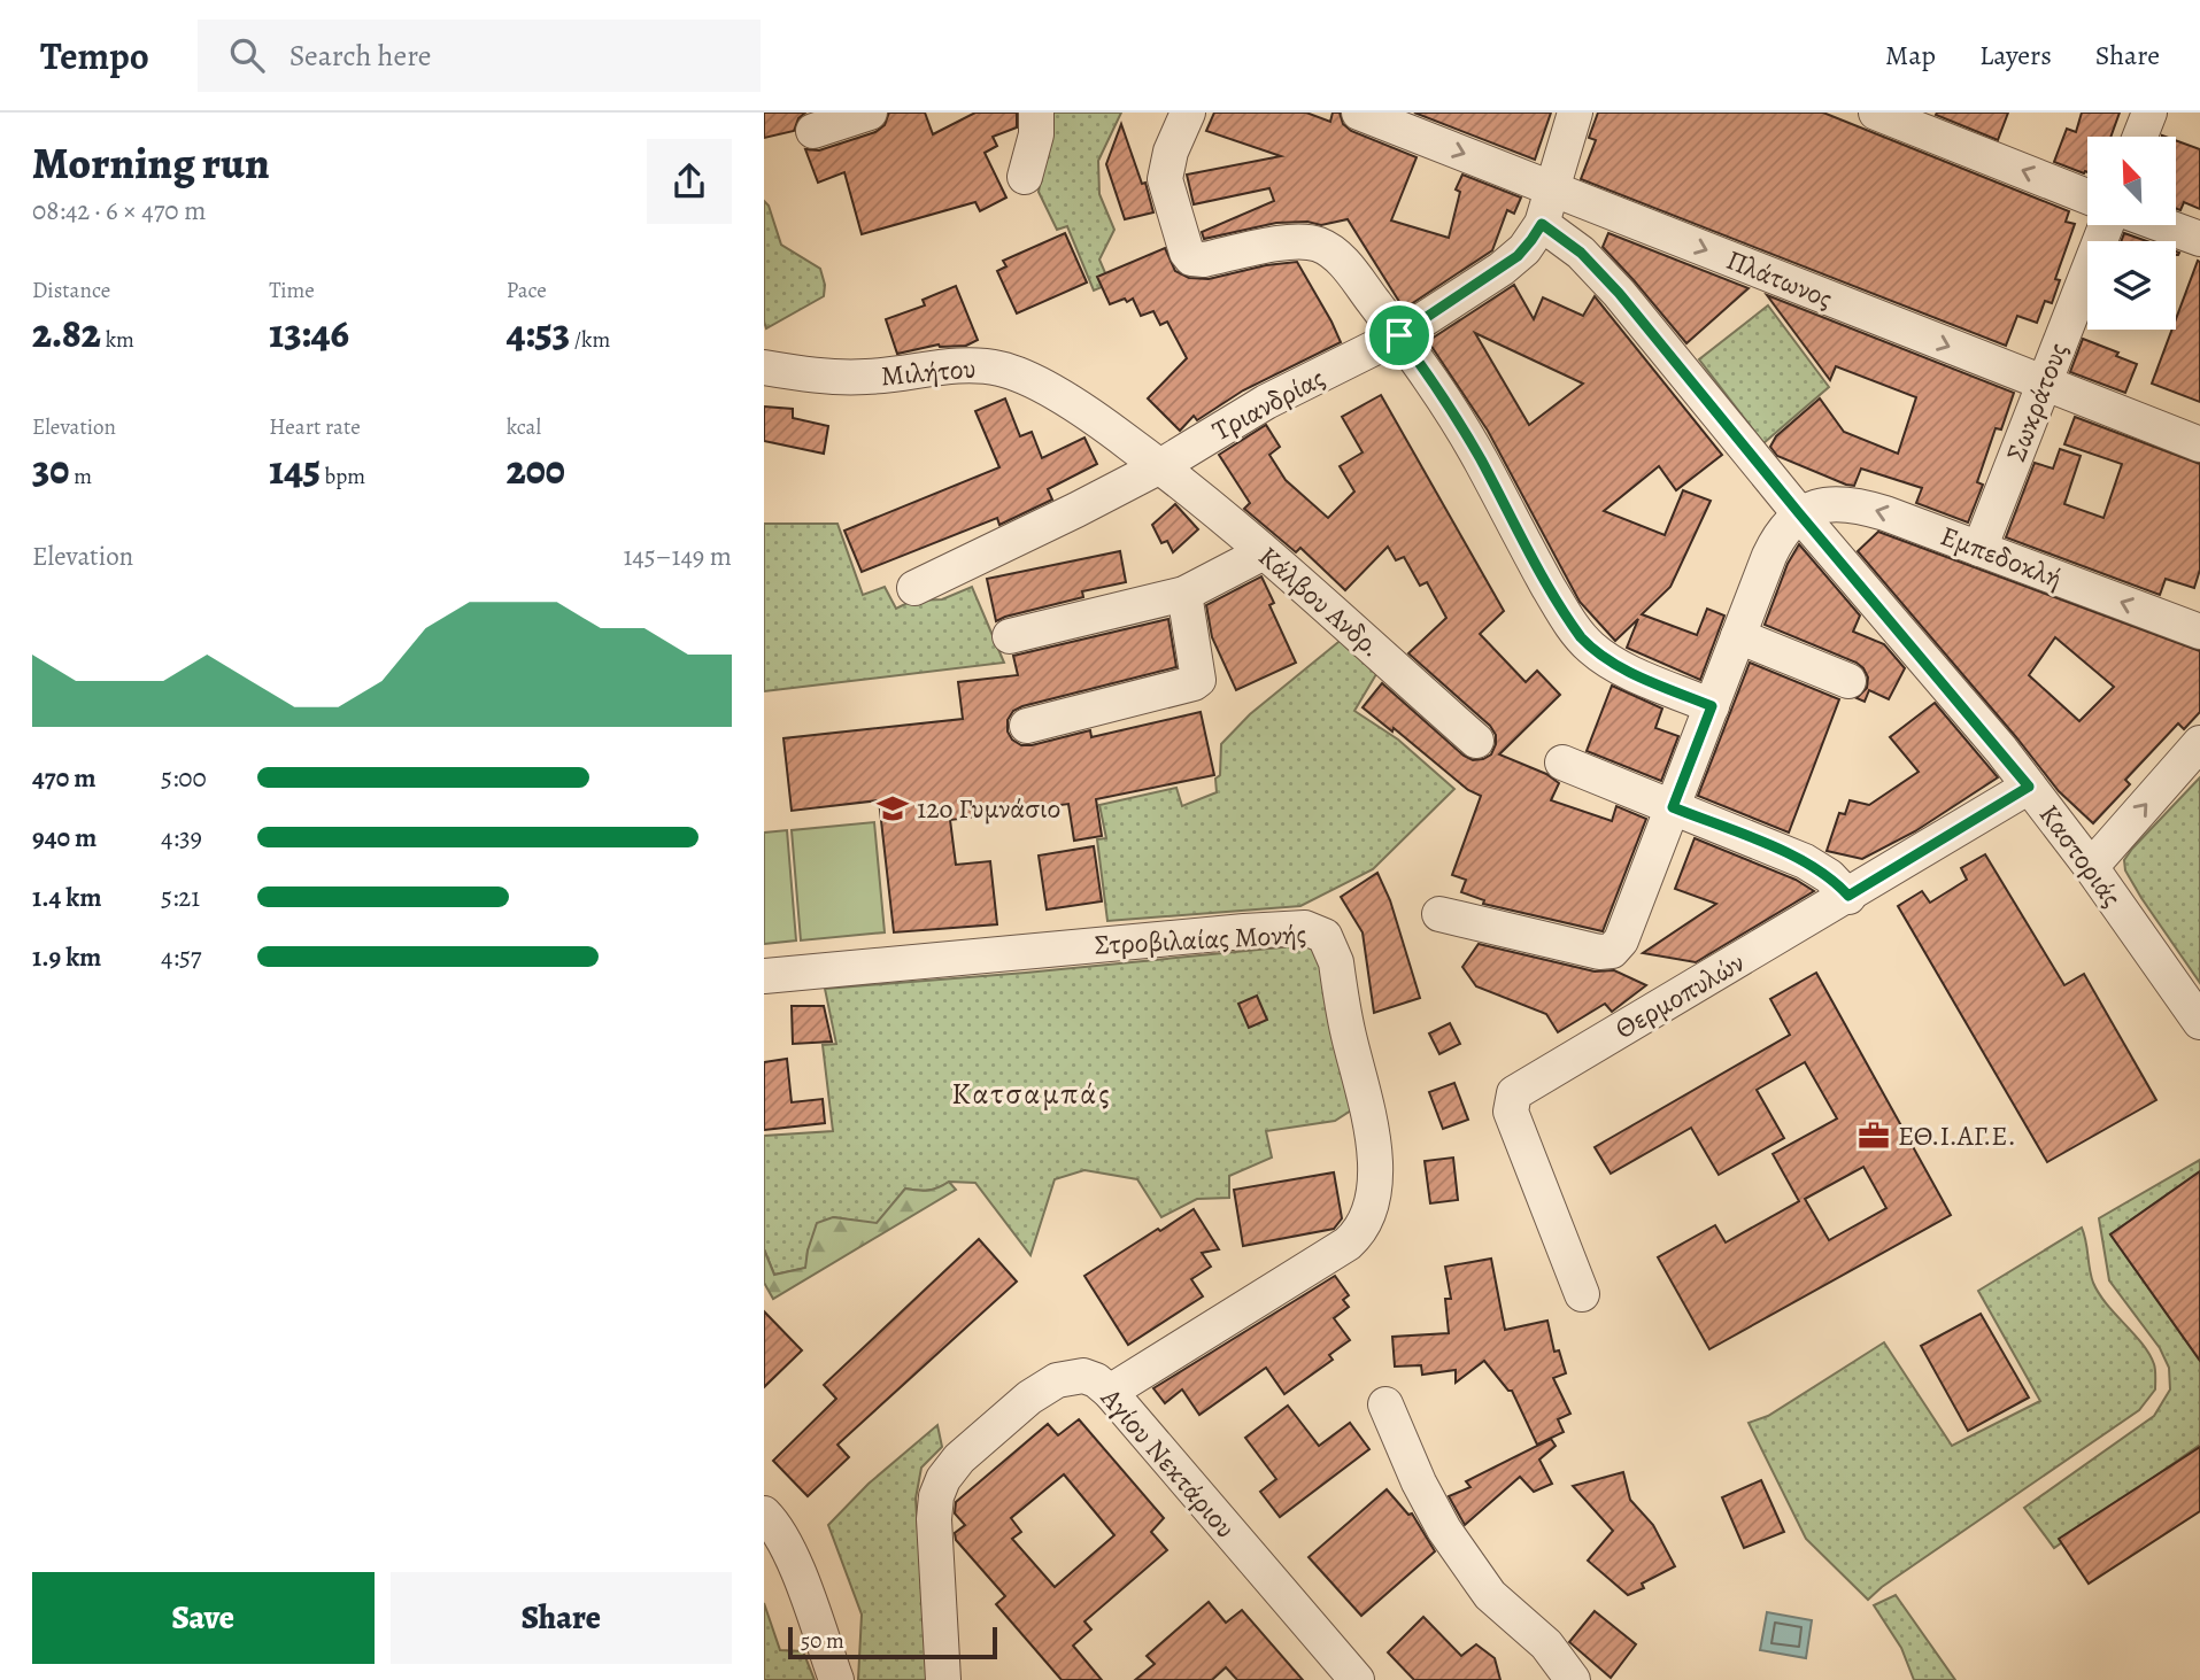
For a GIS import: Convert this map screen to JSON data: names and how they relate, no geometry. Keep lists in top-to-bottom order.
{
  "streets": {
    "street": [
      "Πλάτωνος",
      "Μιλήτου",
      "Σωκράτους",
      "Τριανδρίας",
      "Εμπεδοκλή",
      "Κάλβου Ανδρ.",
      "Καστοριάς",
      "Στροβιλαίας Μονής",
      "Θερμοπυλών",
      "Αγίου Νεκτάριου"
    ]
  },
  "crossings": [
    ["Πλάτωνος", "Σωκράτους"],
    ["Πλάτωνος", "Τριανδρίας"],
    ["Μιλήτου", "Τριανδρίας"],
    ["Μιλήτου", "Κάλβου Ανδρ."],
    ["Σωκράτους", "Εμπεδοκλή"],
    ["Τριανδρίας", "Κάλβου Ανδρ."],
    ["Τριανδρίας", "Καστοριάς"],
    ["Εμπεδοκλή", "Καστοριάς"],
    ["Καστοριάς", "Θερμοπυλών"],
    ["Στροβιλαίας Μονής", "Αγίου Νεκτάριου"]
  ],
  "one_way": ["Εμπεδοκλή"],
  "districts": ["Κατσαμπάς"],
  "places": {
    "school or university": ["12o Γυμνάσιο"],
    "office": ["ΕΘ.Ι.ΑΓ.Ε."]
  },
  "scale_bar": "50 m",
  "north": "top left",
  "page": {
    "header": "Tempo",
    "search": "Search here",
    "nav": ["Map", "Layers", "Share"],
    "heading": ["Morning run", "08:42 · 6 × 470 m"],
    "stats": [
      ["Distance", "2.82 km"],
      ["Time", "13:46"],
      ["Pace", "4:53 /km"],
      ["Elevation", "30 m"],
      ["Heart rate", "145 bpm"],
      ["kcal", "200"]
    ],
    "chart": ["Elevation", "145–149 m"],
    "list": [
      {
        "name": "470 m",
        "note": "5:00"
      },
      {
        "name": "940 m",
        "note": "4:39"
      },
      {
        "name": "1.4 km",
        "note": "5:21"
      },
      {
        "name": "1.9 km",
        "note": "4:57"
      }
    ],
    "buttons": ["Save", "Share"],
    "scale": "50 m"
  }
}
